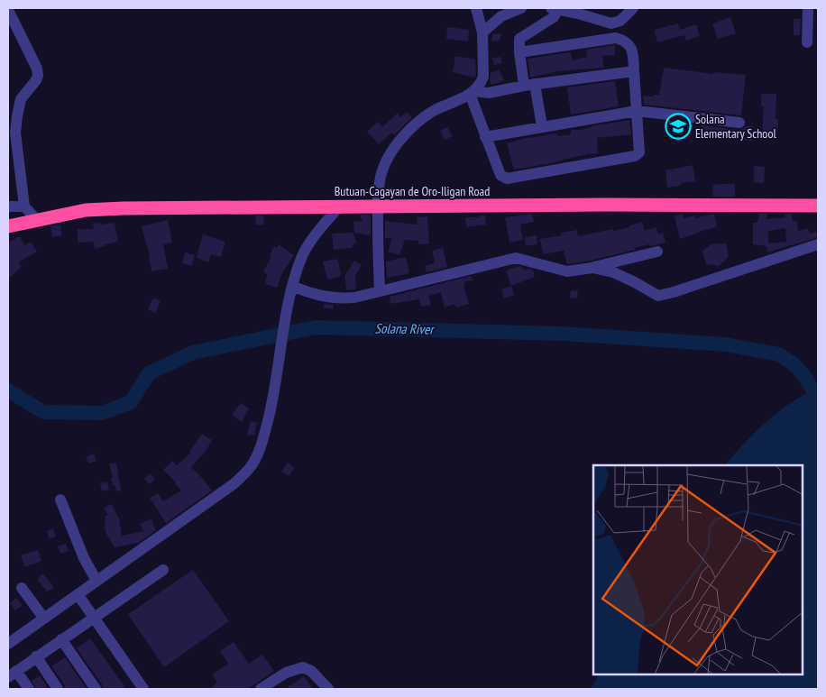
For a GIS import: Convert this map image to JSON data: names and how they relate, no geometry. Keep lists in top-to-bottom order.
{
  "streets": {
    "highway": ["Butuan-Cagayan de Oro-Iligan Road"]
  },
  "water": ["Solana River"],
  "places": {
    "school or university": ["Solana Elementary School"]
  }
}
